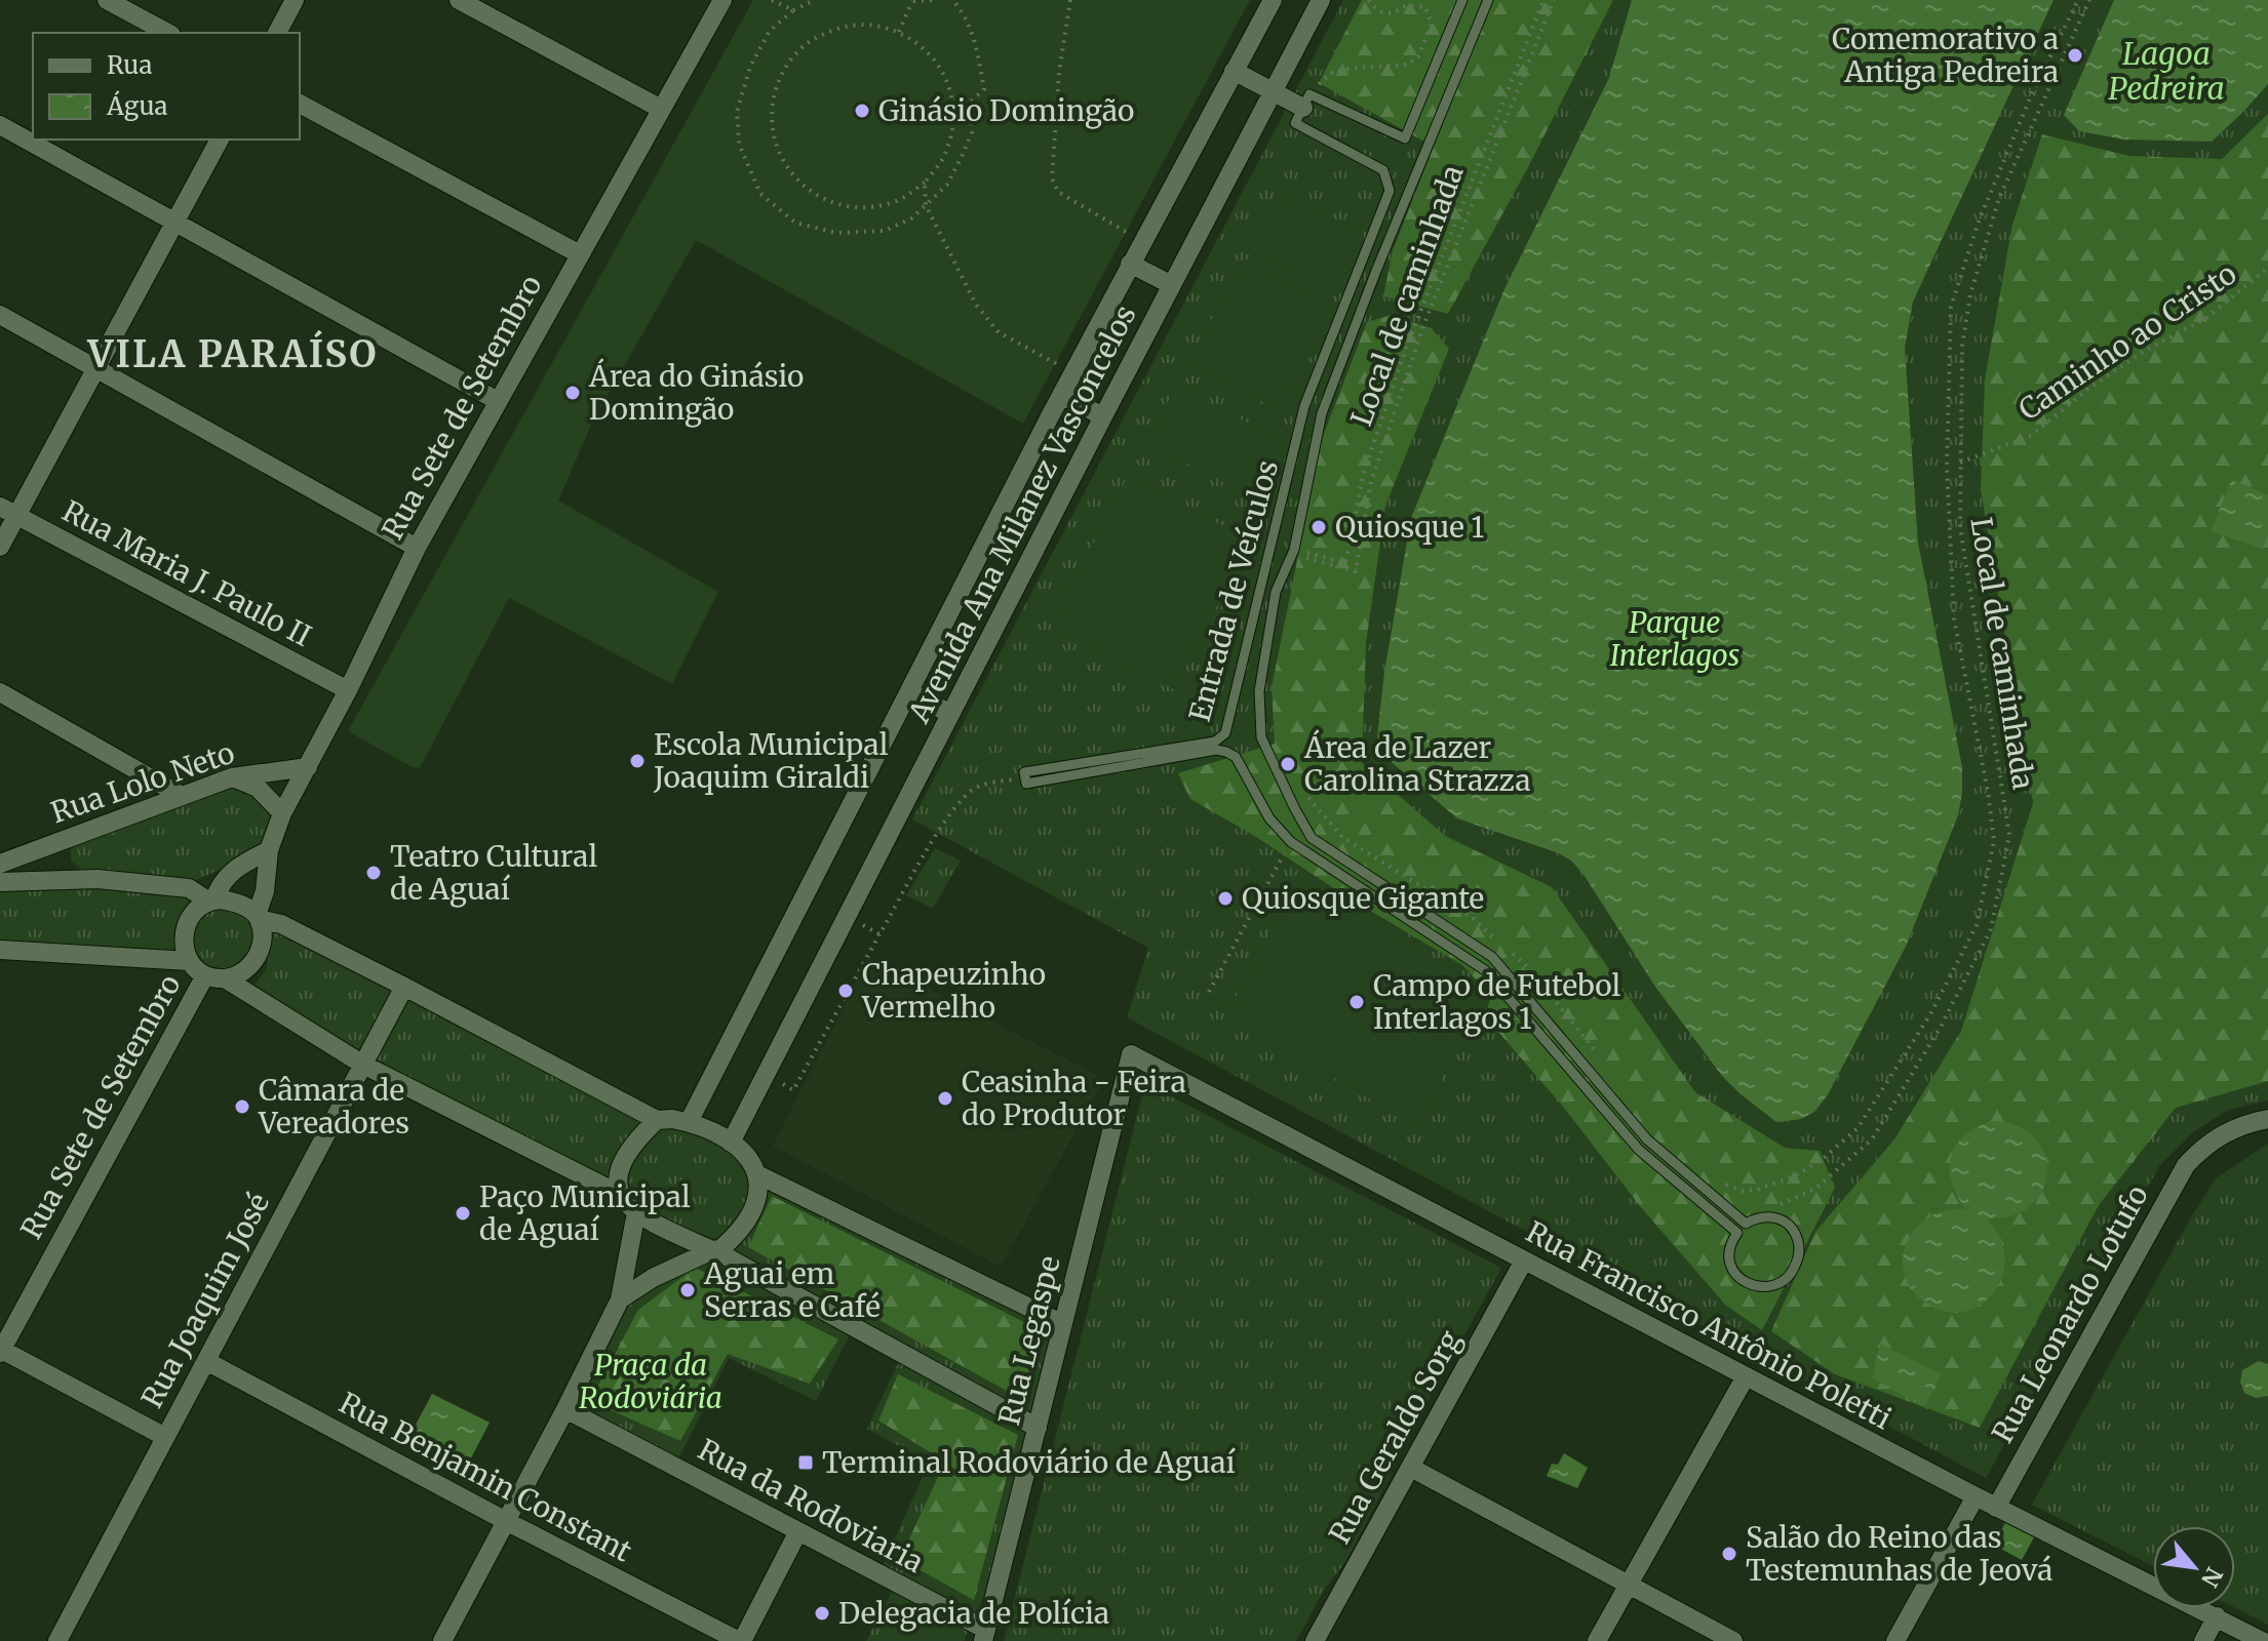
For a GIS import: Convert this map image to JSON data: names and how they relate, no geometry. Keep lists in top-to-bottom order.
{
  "streets": {
    "street": [
      "Rua Sete de Setembro",
      "Avenida Ana Milanez Vasconcelos",
      "Rua Maria J. Paulo II",
      "Rua Lolo Neto",
      "Rua Joaquim José",
      "Rua Leonardo Lotufo",
      "Rua Francisco Antônio Poletti",
      "Rua Legaspe",
      "Rua Geraldo Sorg",
      "Rua Benjamin Constant",
      "Rua da Rodoviaria"
    ],
    "lane": ["Entrada de Veículos"],
    "path": ["Local de caminhada", "Caminho ao Cristo"]
  },
  "crossings": [
    ["Local de caminhada", "Caminho ao Cristo"],
    ["Local de caminhada", "Entrada de Veículos"],
    ["Rua Sete de Setembro", "Rua Maria J. Paulo II"],
    ["Rua Sete de Setembro", "Rua Lolo Neto"],
    ["Rua Joaquim José", "Rua Benjamin Constant"],
    ["Rua Leonardo Lotufo", "Rua Francisco Antônio Poletti"],
    ["Rua Francisco Antônio Poletti", "Rua Legaspe"],
    ["Rua Francisco Antônio Poletti", "Rua Geraldo Sorg"],
    ["Rua Legaspe", "Rua da Rodoviaria"]
  ],
  "districts": ["VILA PARAÍSO"],
  "water": ["Lagoa Pedreira"],
  "parks": ["Parque Interlagos", "Praça da Rodoviária"],
  "places": {
    "other": [
      "Comemorativo a Antiga Pedreira",
      "Ginásio Domingão",
      "Área do Ginásio Domingão",
      "Quiosque 1",
      "Escola Municipal Joaquim Giraldi",
      "Área de Lazer Carolina Strazza",
      "Teatro Cultural de Aguaí",
      "Quiosque Gigante",
      "Chapeuzinho Vermelho",
      "Campo de Futebol Interlagos 1",
      "Ceasinha - Feira do Produtor",
      "Câmara de Vereadores",
      "Paço Municipal de Aguaí",
      "Aguai em Serras e Café",
      "Salão do Reino das Testemunhas de Jeová",
      "Delegacia de Polícia"
    ],
    "transit": ["Terminal Rodoviário de Aguaí"]
  },
  "legend": ["Rua", "Água"],
  "north": "bottom right"
}
